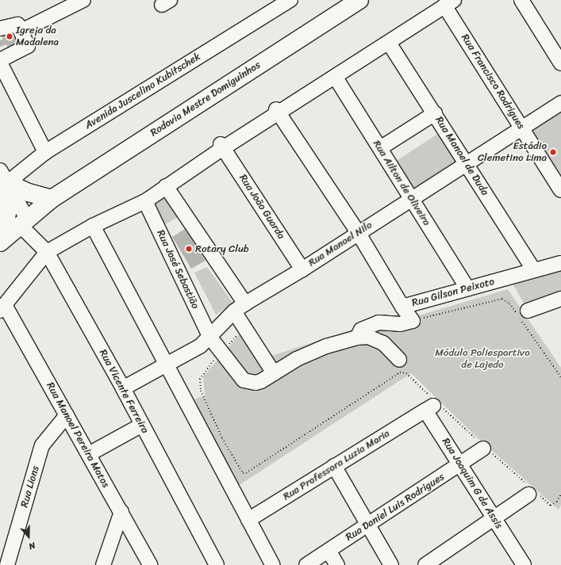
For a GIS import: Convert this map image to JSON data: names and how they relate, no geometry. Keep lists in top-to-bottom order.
{
  "streets": {
    "main road": ["Rodovia Mestre Domiguinhos"],
    "street": [
      "Rua Francisco Rodrigues",
      "Avenida Juscelino Kubitschek",
      "Rua Manoel de Duda",
      "Rua Ailton de Oliveira",
      "Rua João Guarda",
      "Rua Manoel Nilo",
      "Rua José Sebastião",
      "Rua Gilson Peixoto",
      "Rua Vicente Ferreira",
      "Rua Manoel Pereira Matos",
      "Rua Professora Luzia Maria",
      "Rua Joaquim G de Assis",
      "Rua Lions",
      "Rua Daniel Luis Rodrigues"
    ]
  },
  "crossings": [
    ["Rua Francisco Rodrigues", "Rua Manoel Nilo"],
    ["Avenida Juscelino Kubitschek", "Rua Vicente Ferreira"],
    ["Rua Manoel de Duda", "Rua Manoel Nilo"],
    ["Rua Manoel de Duda", "Rua Gilson Peixoto"],
    ["Rua Ailton de Oliveira", "Rua Manoel Nilo"],
    ["Rua Ailton de Oliveira", "Rua Gilson Peixoto"],
    ["Rua João Guarda", "Rua Manoel Nilo"],
    ["Rua Manoel Nilo", "Rua José Sebastião"],
    ["Rua Manoel Nilo", "Rua Gilson Peixoto"],
    ["Rua Manoel Nilo", "Rua Vicente Ferreira"],
    ["Rua Manoel Pereira Matos", "Rua Lions"],
    ["Rua Professora Luzia Maria", "Rua Joaquim G de Assis"],
    ["Rua Joaquim G de Assis", "Rua Daniel Luis Rodrigues"]
  ],
  "parks": ["Módulo Poliesportivo de Lajedo"],
  "places": ["Igreja da Madalena", "Estádio Clemetino Lima", "Rotary Club"],
  "north": "bottom"
}
